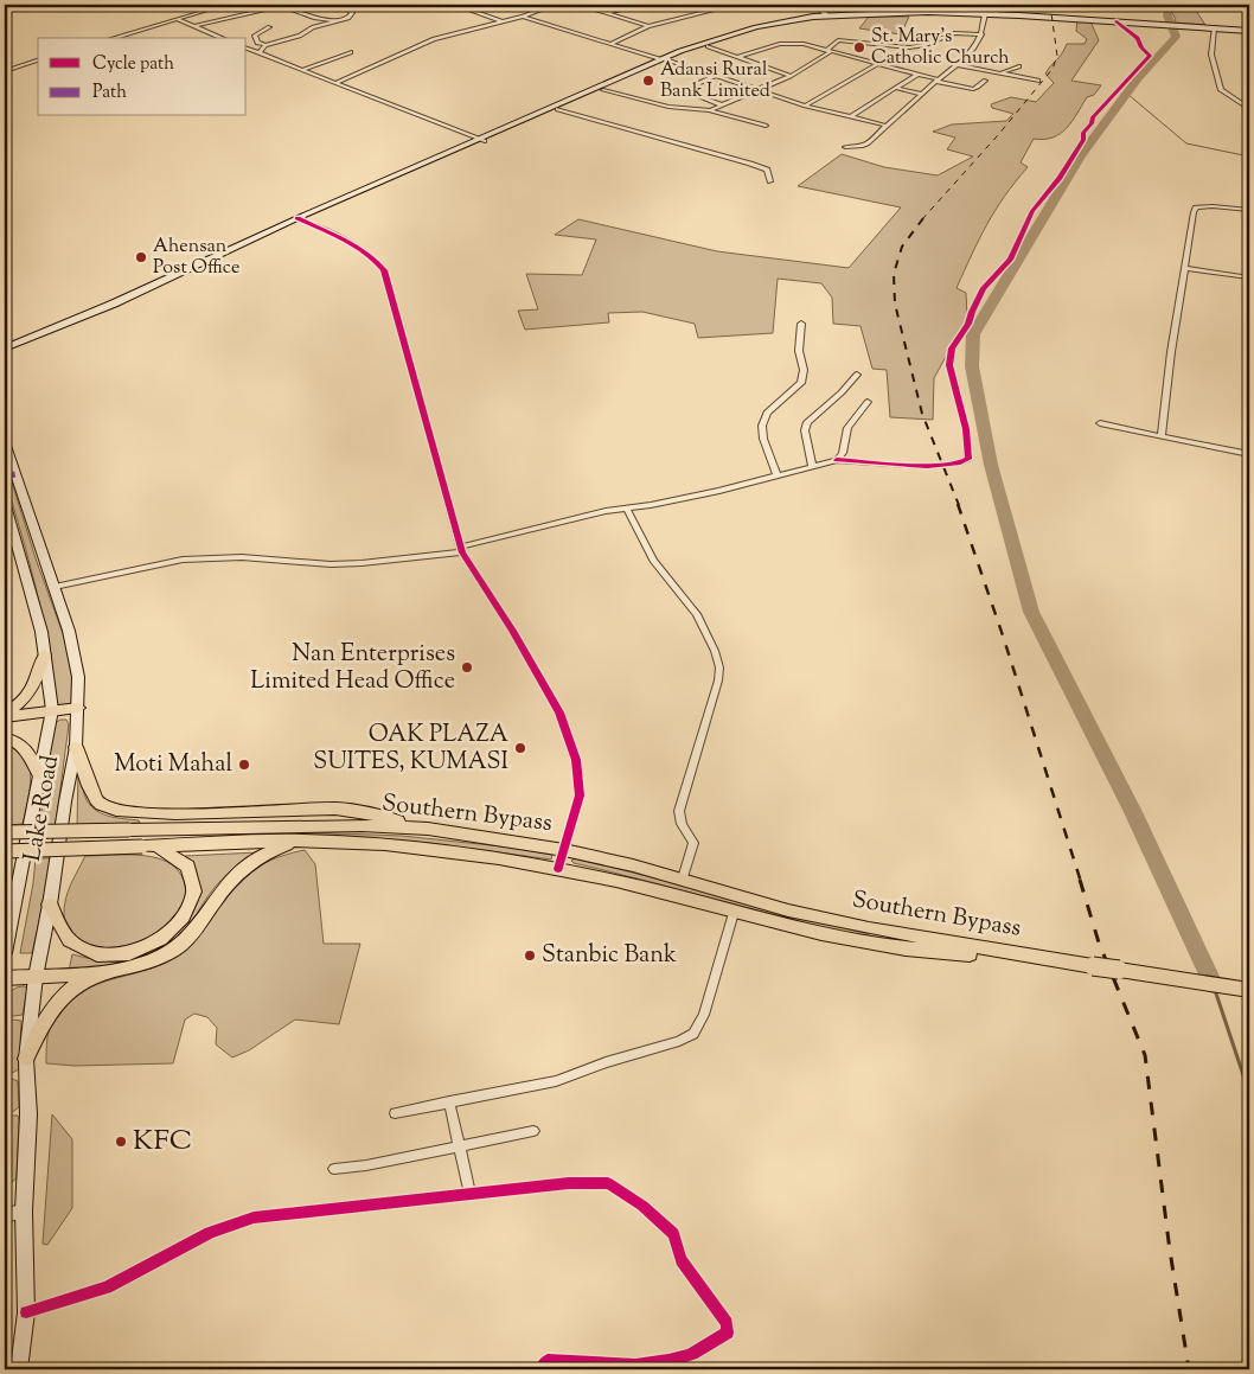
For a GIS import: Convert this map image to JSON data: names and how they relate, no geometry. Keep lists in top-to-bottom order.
{
  "streets": {
    "highway": ["Southern Bypass"],
    "main road": ["Lake Road"]
  },
  "places": [
    "St. Mary's Catholic Church",
    "Adansi Rural Bank Limited",
    "Ahensan Post Office",
    "Nan Enterprises Limited Head Office",
    "OAK PLAZA SUITES, KUMASI",
    "Moti Mahal",
    "Stanbic Bank",
    "KFC"
  ],
  "legend": ["Cycle path", "Path"]
}
